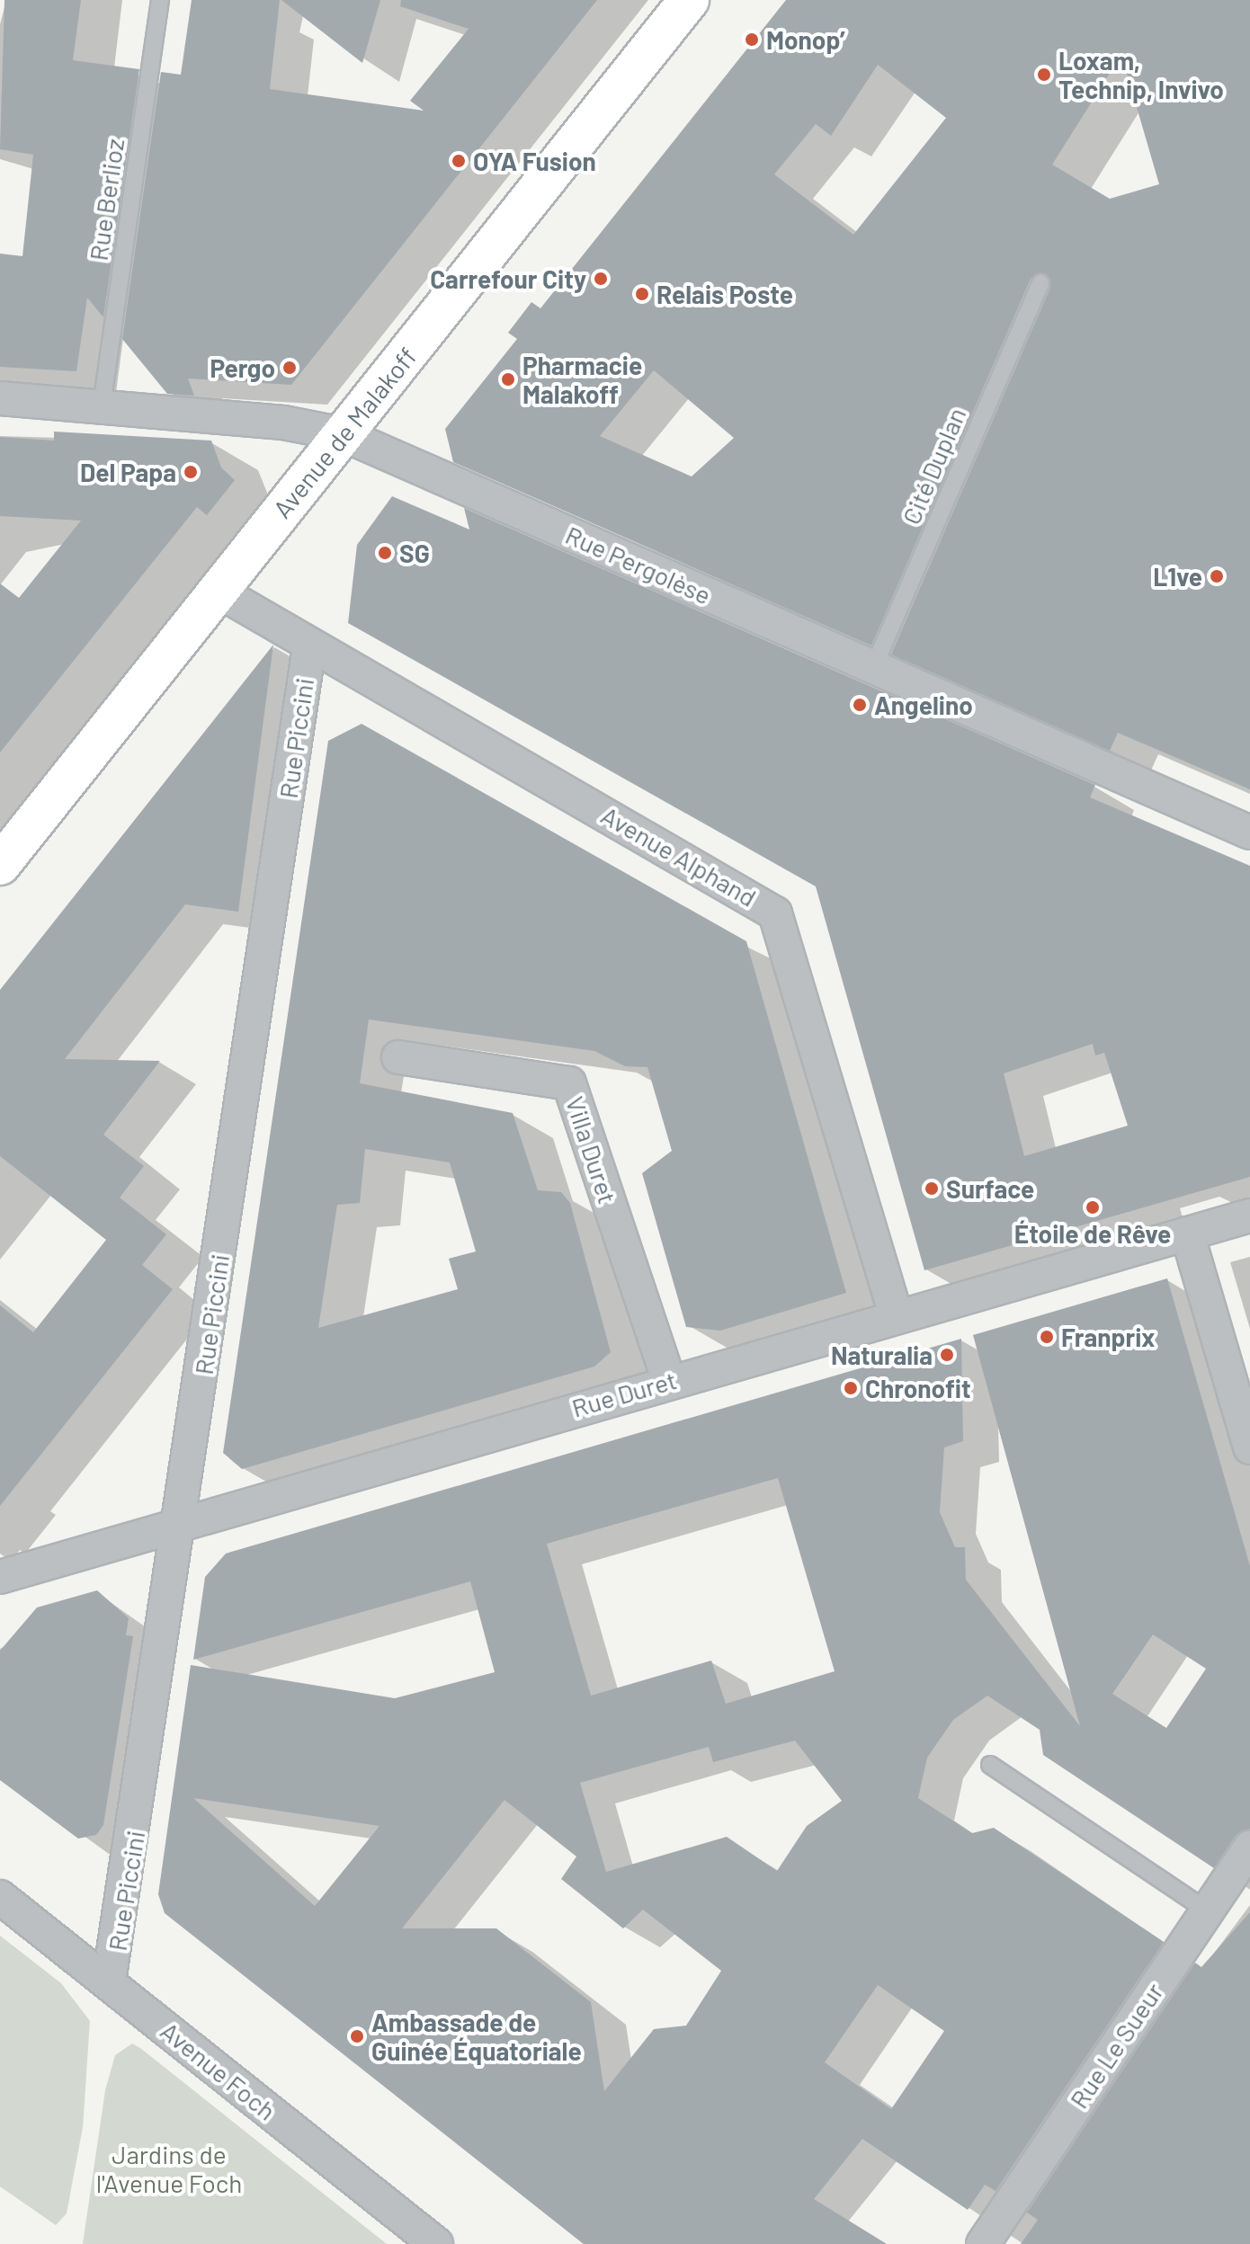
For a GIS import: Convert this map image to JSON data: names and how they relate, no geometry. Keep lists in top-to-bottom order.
{
  "streets": {
    "street": [
      "Avenue de Malakoff",
      "Rue Pergolèse",
      "Rue Piccini",
      "Avenue Alphand",
      "Villa Duret",
      "Rue Duret",
      "Rue Le Sueur",
      "Avenue Foch"
    ],
    "lane": ["Rue Berlioz", "Cité Duplan"]
  },
  "crossings": [
    ["Rue Berlioz", "Rue Pergolèse"],
    ["Avenue de Malakoff", "Rue Pergolèse"],
    ["Avenue de Malakoff", "Avenue Alphand"],
    ["Cité Duplan", "Rue Pergolèse"],
    ["Rue Piccini", "Avenue Alphand"],
    ["Rue Piccini", "Rue Duret"],
    ["Rue Piccini", "Avenue Foch"],
    ["Avenue Alphand", "Rue Duret"],
    ["Villa Duret", "Rue Duret"]
  ],
  "parks": ["Jardins de l'Avenue Foch"],
  "places": [
    "Monop’",
    "Loxam, Technip, Invivo",
    "OYA Fusion",
    "Carrefour City",
    "Relais Poste",
    "Pergo",
    "Pharmacie Malakoff",
    "Del Papa",
    "SG",
    "L1ve",
    "Angelino",
    "Surface",
    "Étoile de Rêve",
    "Franprix",
    "Naturalia",
    "Chronofit",
    "Ambassade de Guinée Équatoriale"
  ]
}
